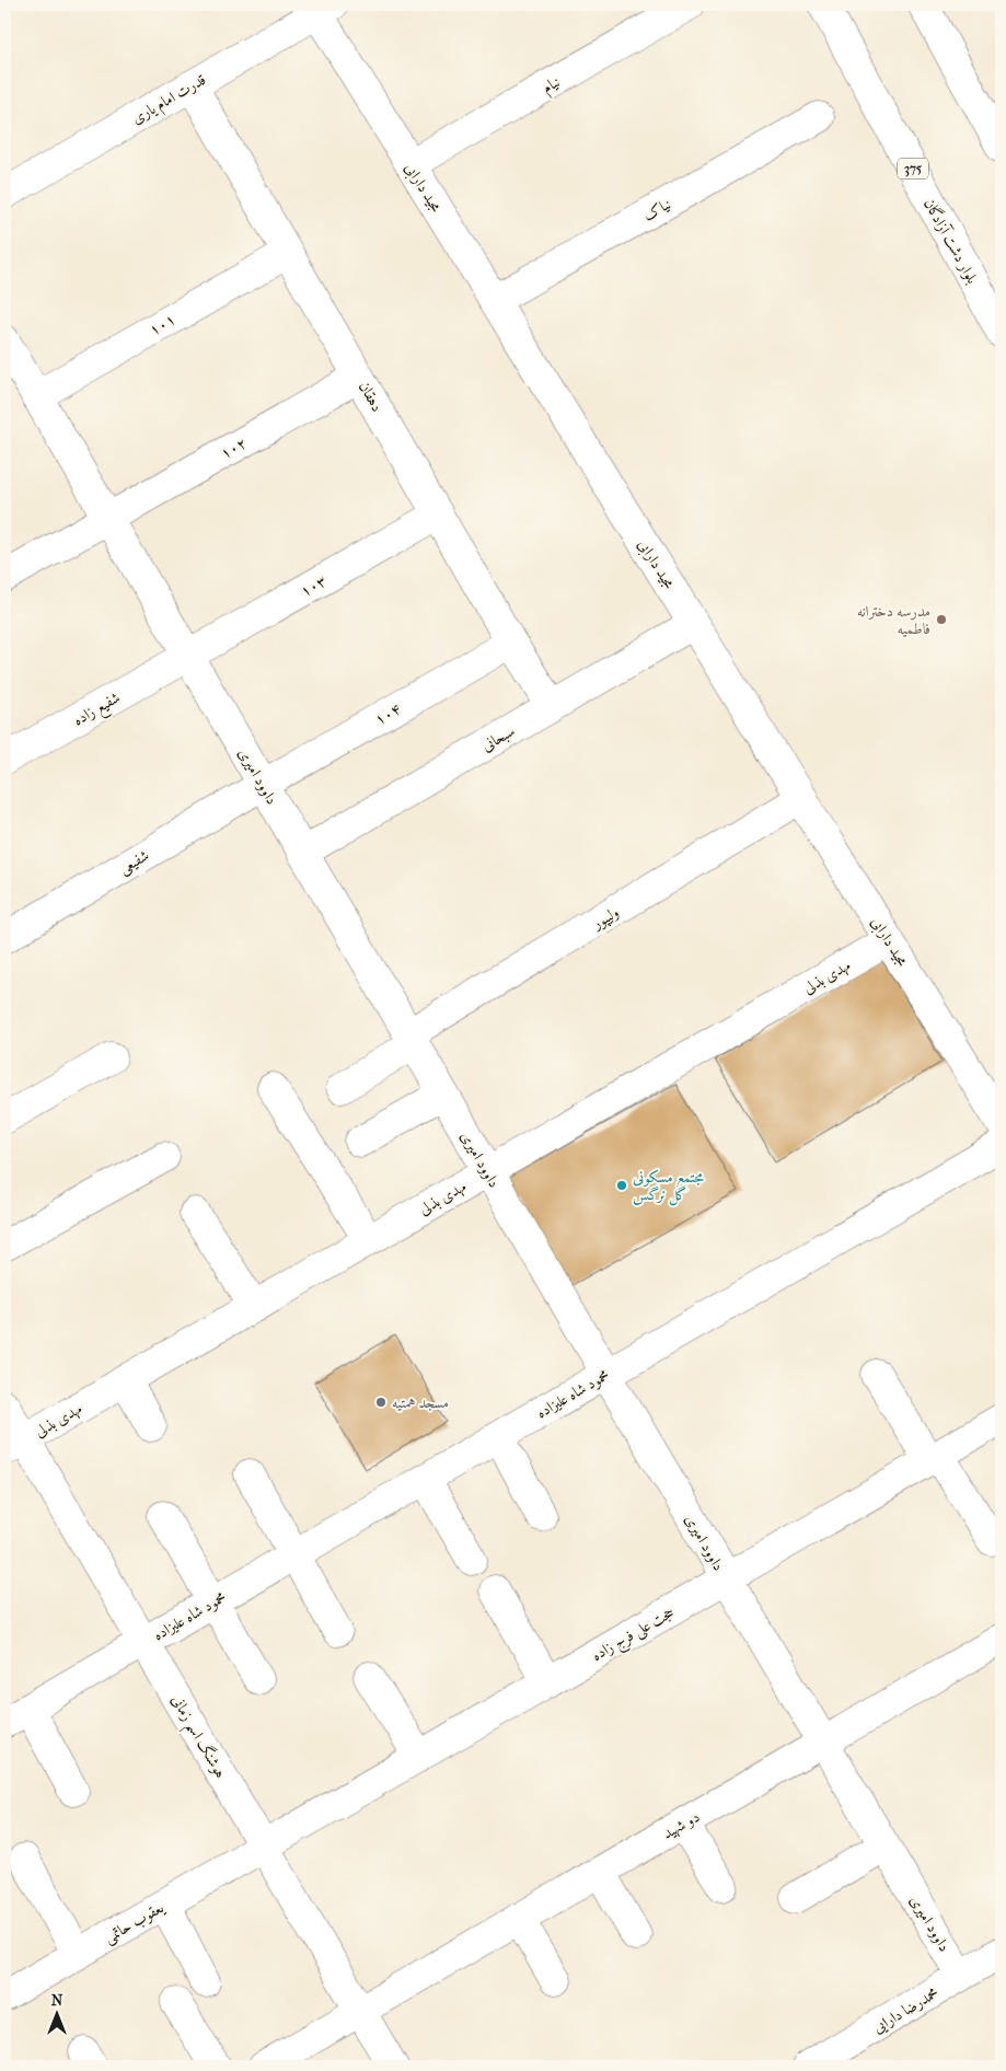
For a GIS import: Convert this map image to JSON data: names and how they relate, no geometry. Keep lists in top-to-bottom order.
{
  "streets": {
    "street": [
      "نیام",
      "قدرت امام یاری",
      "375",
      "مجید دارابی",
      "نیاک",
      "بلوار دشت آزادگان",
      "۱۰۱",
      "دهقان",
      "۱۰۲",
      "۱۰۳",
      "شفیع زاده",
      "۱۰۴",
      "سبحانی",
      "داوود امیری",
      "شفیعی",
      "ولیپور",
      "مهدی بذلی",
      "محمود شاه علیزاده",
      "حجت علی فرج زاده",
      "هوشنگ اسم زمانی",
      "دو شهید",
      "یعقوب حاتمی",
      "محمدرضا دارایی"
    ]
  },
  "crossings": [
    ["نیام", "مجید دارابی"],
    ["قدرت امام یاری", "مجید دارابی"],
    ["قدرت امام یاری", "دهقان"],
    ["مجید دارابی", "نیاک"],
    ["مجید دارابی", "سبحانی"],
    ["مجید دارابی", "ولیپور"],
    ["مجید دارابی", "مهدی بذلی"],
    ["۱۰۱", "دهقان"],
    ["۱۰۱", "داوود امیری"],
    ["دهقان", "۱۰۲"],
    ["دهقان", "۱۰۳"],
    ["دهقان", "۱۰۴"],
    ["دهقان", "سبحانی"],
    ["۱۰۲", "داوود امیری"],
    ["۱۰۳", "شفیع زاده"],
    ["۱۰۳", "داوود امیری"],
    ["شفیع زاده", "داوود امیری"],
    ["۱۰۴", "داوود امیری"],
    ["۱۰۴", "شفیعی"],
    ["سبحانی", "داوود امیری"],
    ["داوود امیری", "شفیعی"],
    ["داوود امیری", "ولیپور"],
    ["داوود امیری", "مهدی بذلی"],
    ["داوود امیری", "محمود شاه علیزاده"],
    ["داوود امیری", "حجت علی فرج زاده"],
    ["داوود امیری", "دو شهید"],
    ["داوود امیری", "محمدرضا دارایی"],
    ["مهدی بذلی", "هوشنگ اسم زمانی"],
    ["محمود شاه علیزاده", "هوشنگ اسم زمانی"],
    ["حجت علی فرج زاده", "هوشنگ اسم زمانی"],
    ["حجت علی فرج زاده", "یعقوب حاتمی"],
    ["هوشنگ اسم زمانی", "دو شهید"],
    ["هوشنگ اسم زمانی", "یعقوب حاتمی"]
  ],
  "places": ["مدرسه دخترانه فاطمیه", "مجتمع مسکونی گل نرگس", "مسجد همتیه"],
  "north": "top"
}
